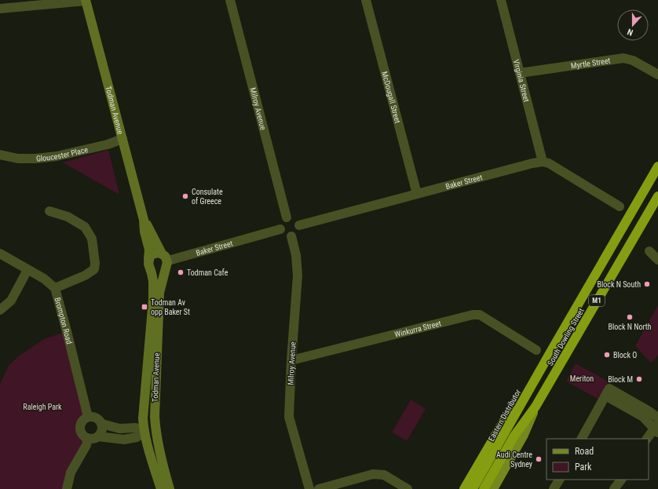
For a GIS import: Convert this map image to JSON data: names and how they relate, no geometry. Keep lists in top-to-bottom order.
{
  "streets": {
    "highway": ["M1", "South Dowling Street", "Eastern Distributor"],
    "main road": ["Todman Avenue"],
    "street": [
      "Myrtle Street",
      "Virginia Street",
      "McDougall Street",
      "Milroy Avenue",
      "Gloucester Place",
      "Baker Street",
      "Brompton Road",
      "Winkurra Street"
    ]
  },
  "crossings": [
    ["Myrtle Street", "Virginia Street"],
    ["Virginia Street", "Baker Street"],
    ["McDougall Street", "Baker Street"],
    ["Milroy Avenue", "Baker Street"],
    ["Milroy Avenue", "Winkurra Street"],
    ["Todman Avenue", "Gloucester Place"],
    ["Todman Avenue", "Baker Street"],
    ["M1", "South Dowling Street"],
    ["South Dowling Street", "Eastern Distributor"]
  ],
  "parks": ["Meriton", "Raleigh Park"],
  "places": {
    "other": [
      "Consulate of Greece",
      "Todman Cafe",
      "Block N South",
      "Block N North",
      "Block O",
      "Block M",
      "Audi Centre Sydney"
    ],
    "transit": ["Todman Av opp Baker St"]
  },
  "legend": ["Road", "Park"],
  "north": "bottom"
}
